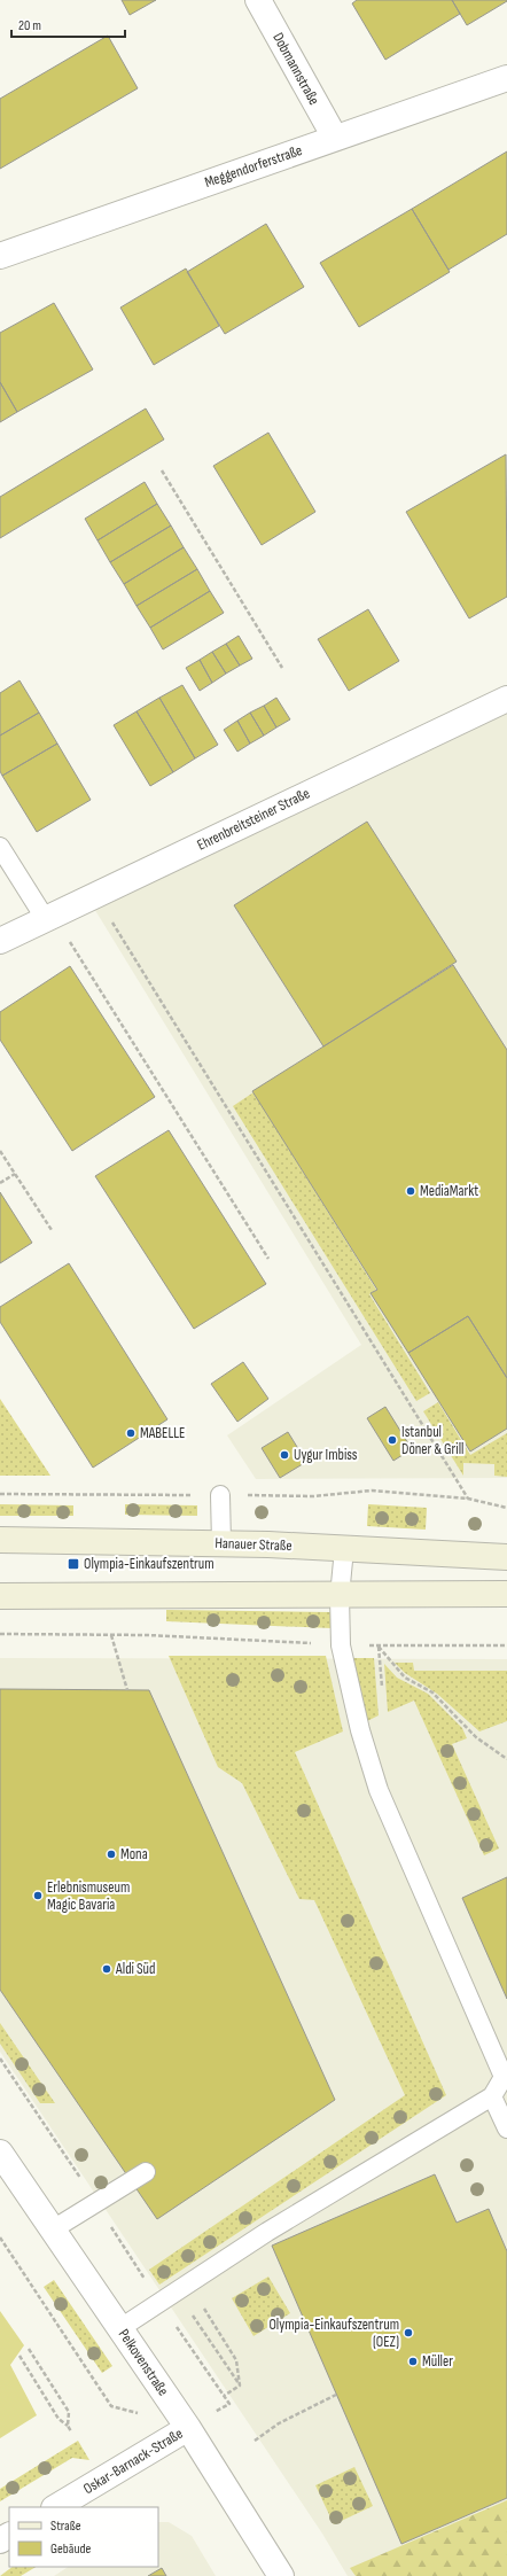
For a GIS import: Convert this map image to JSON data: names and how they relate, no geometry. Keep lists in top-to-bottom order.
{
  "streets": {
    "main road": ["Hanauer Straße"],
    "street": [
      "Dobmannstraße",
      "Meggendorferstraße",
      "Ehrenbreitsteiner Straße",
      "Pelkovenstraße",
      "Oskar-Barnack-Straße"
    ]
  },
  "crossings": [
    ["Dobmannstraße", "Meggendorferstraße"],
    ["Pelkovenstraße", "Oskar-Barnack-Straße"]
  ],
  "places": {
    "other": [
      "MediaMarkt",
      "MABELLE",
      "Istanbul Döner & Grill",
      "Uygur Imbiss",
      "Mona",
      "Erlebnismuseum Magic Bavaria",
      "Aldi Süd",
      "Olympia-Einkaufszentrum (OEZ)",
      "Müller"
    ],
    "transit": ["Olympia-Einkaufszentrum"]
  },
  "legend": ["Straße", "Gebäude"],
  "scale_bar": "20 m"
}
